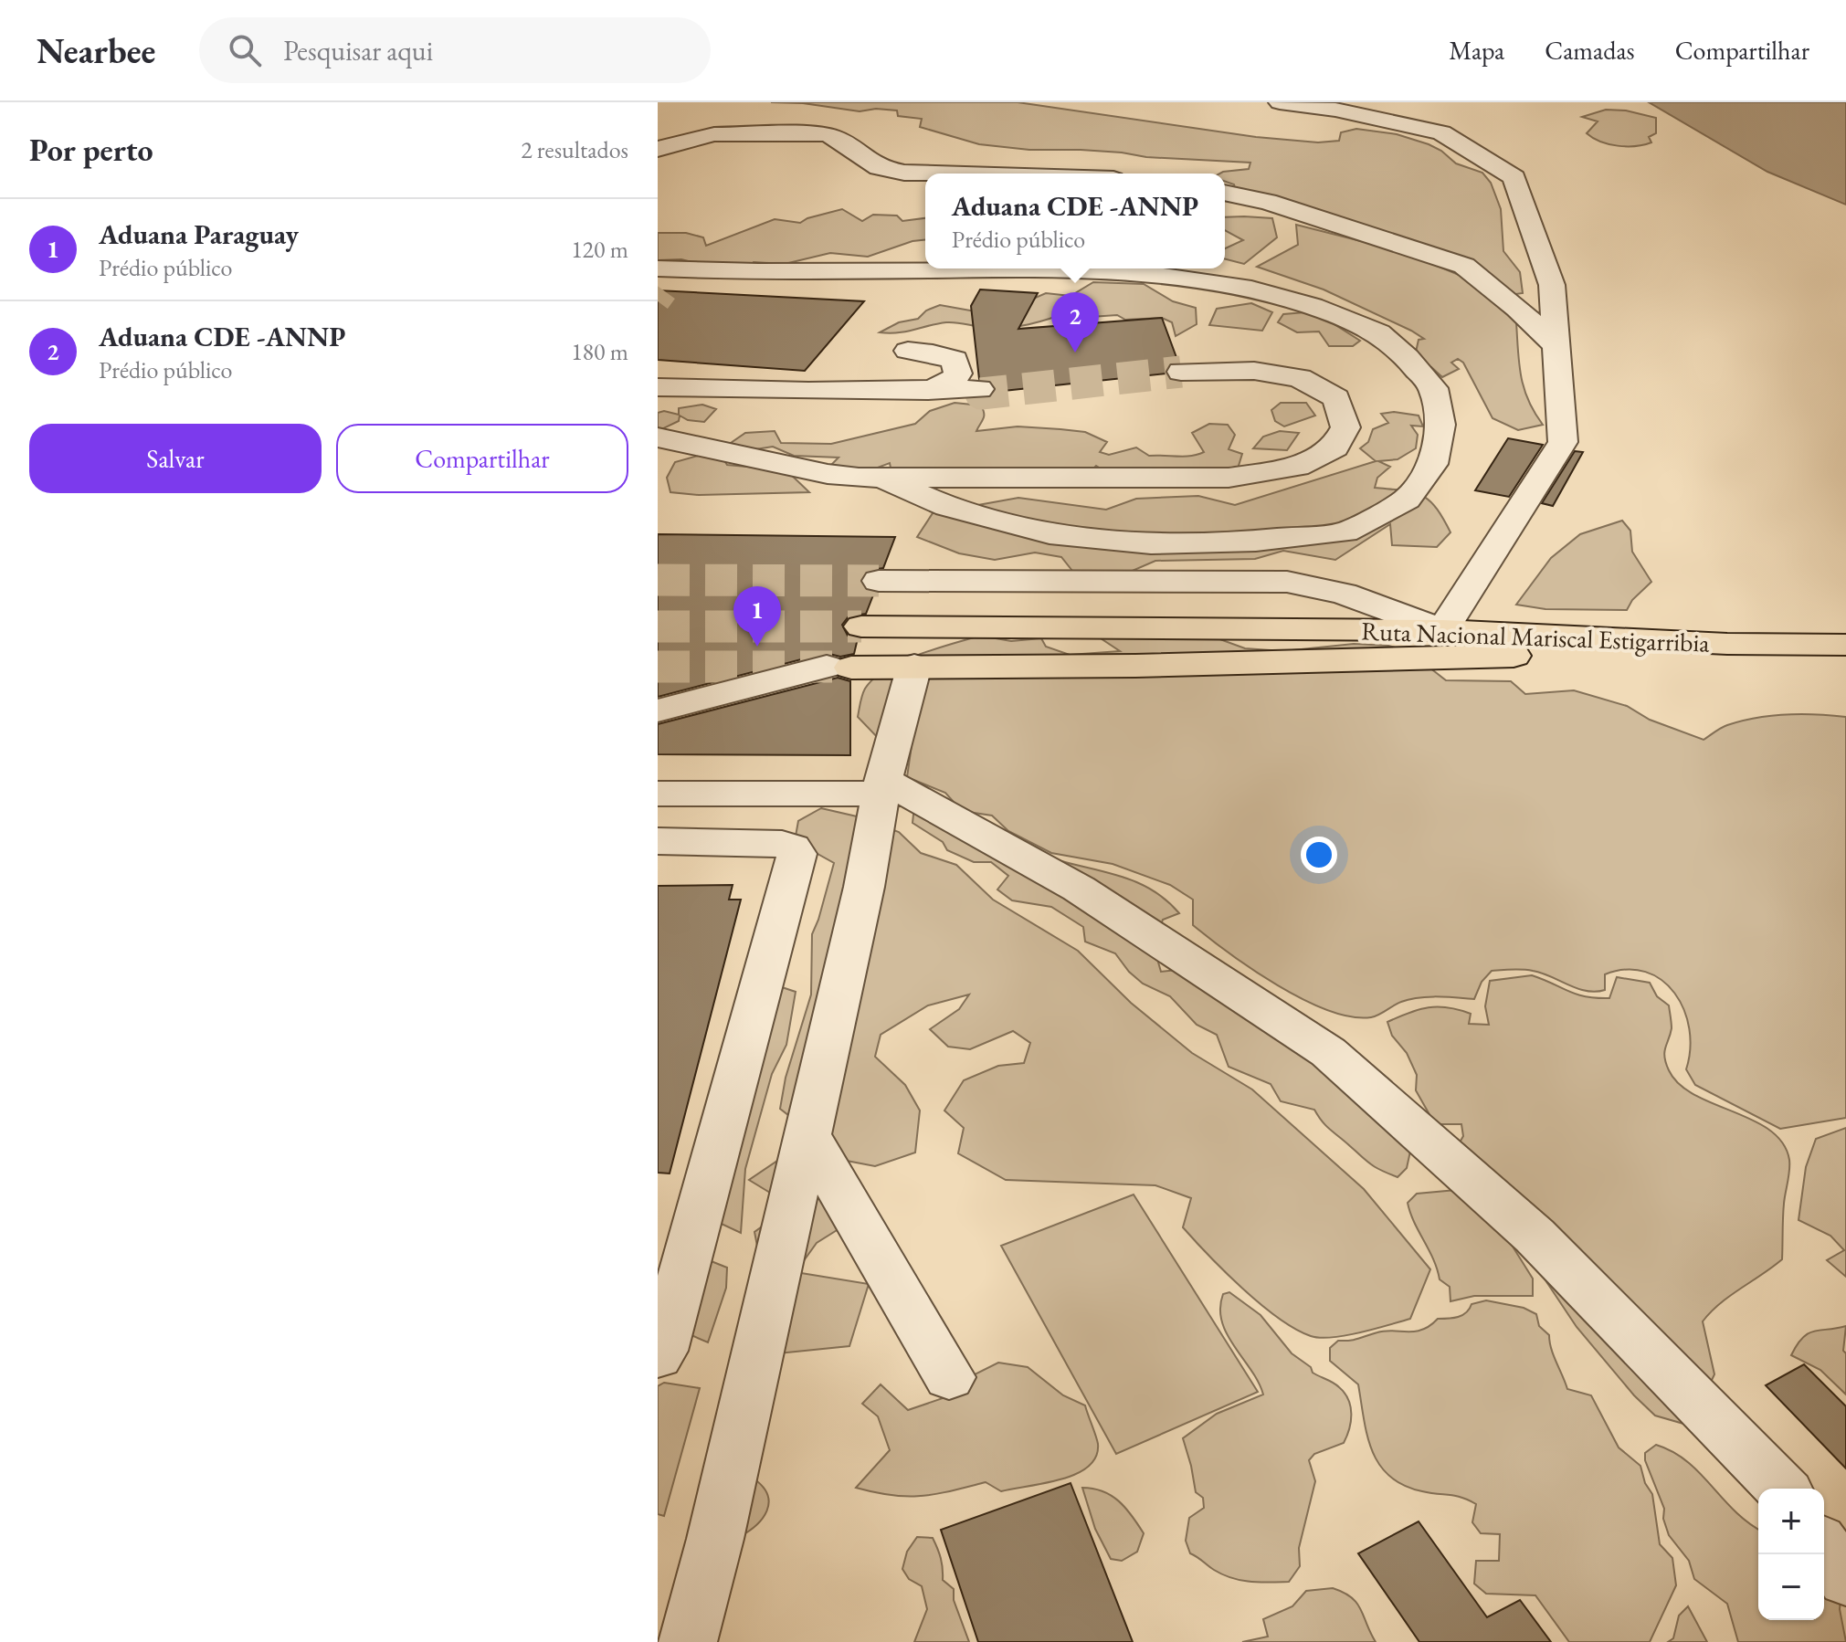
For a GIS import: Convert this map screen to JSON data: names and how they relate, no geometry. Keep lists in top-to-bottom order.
{
  "streets": {
    "highway": ["Ruta Nacional Mariscal Estigarribia"]
  },
  "page": {
    "header": "Nearbee",
    "search": "Pesquisar aqui",
    "nav": ["Mapa", "Camadas", "Compartilhar"],
    "heading": ["Por perto", "2 resultados"],
    "popup": ["Aduana CDE -ANNP", "Prédio público"],
    "list": [
      {
        "mark": "1",
        "name": "Aduana Paraguay",
        "note": "Prédio público",
        "value": "120 m"
      },
      {
        "mark": "2",
        "name": "Aduana CDE -ANNP",
        "note": "Prédio público",
        "value": "180 m"
      }
    ],
    "pins": ["2", "1"],
    "buttons": ["Salvar", "Compartilhar"],
    "map_buttons": ["+", "−"]
  }
}
